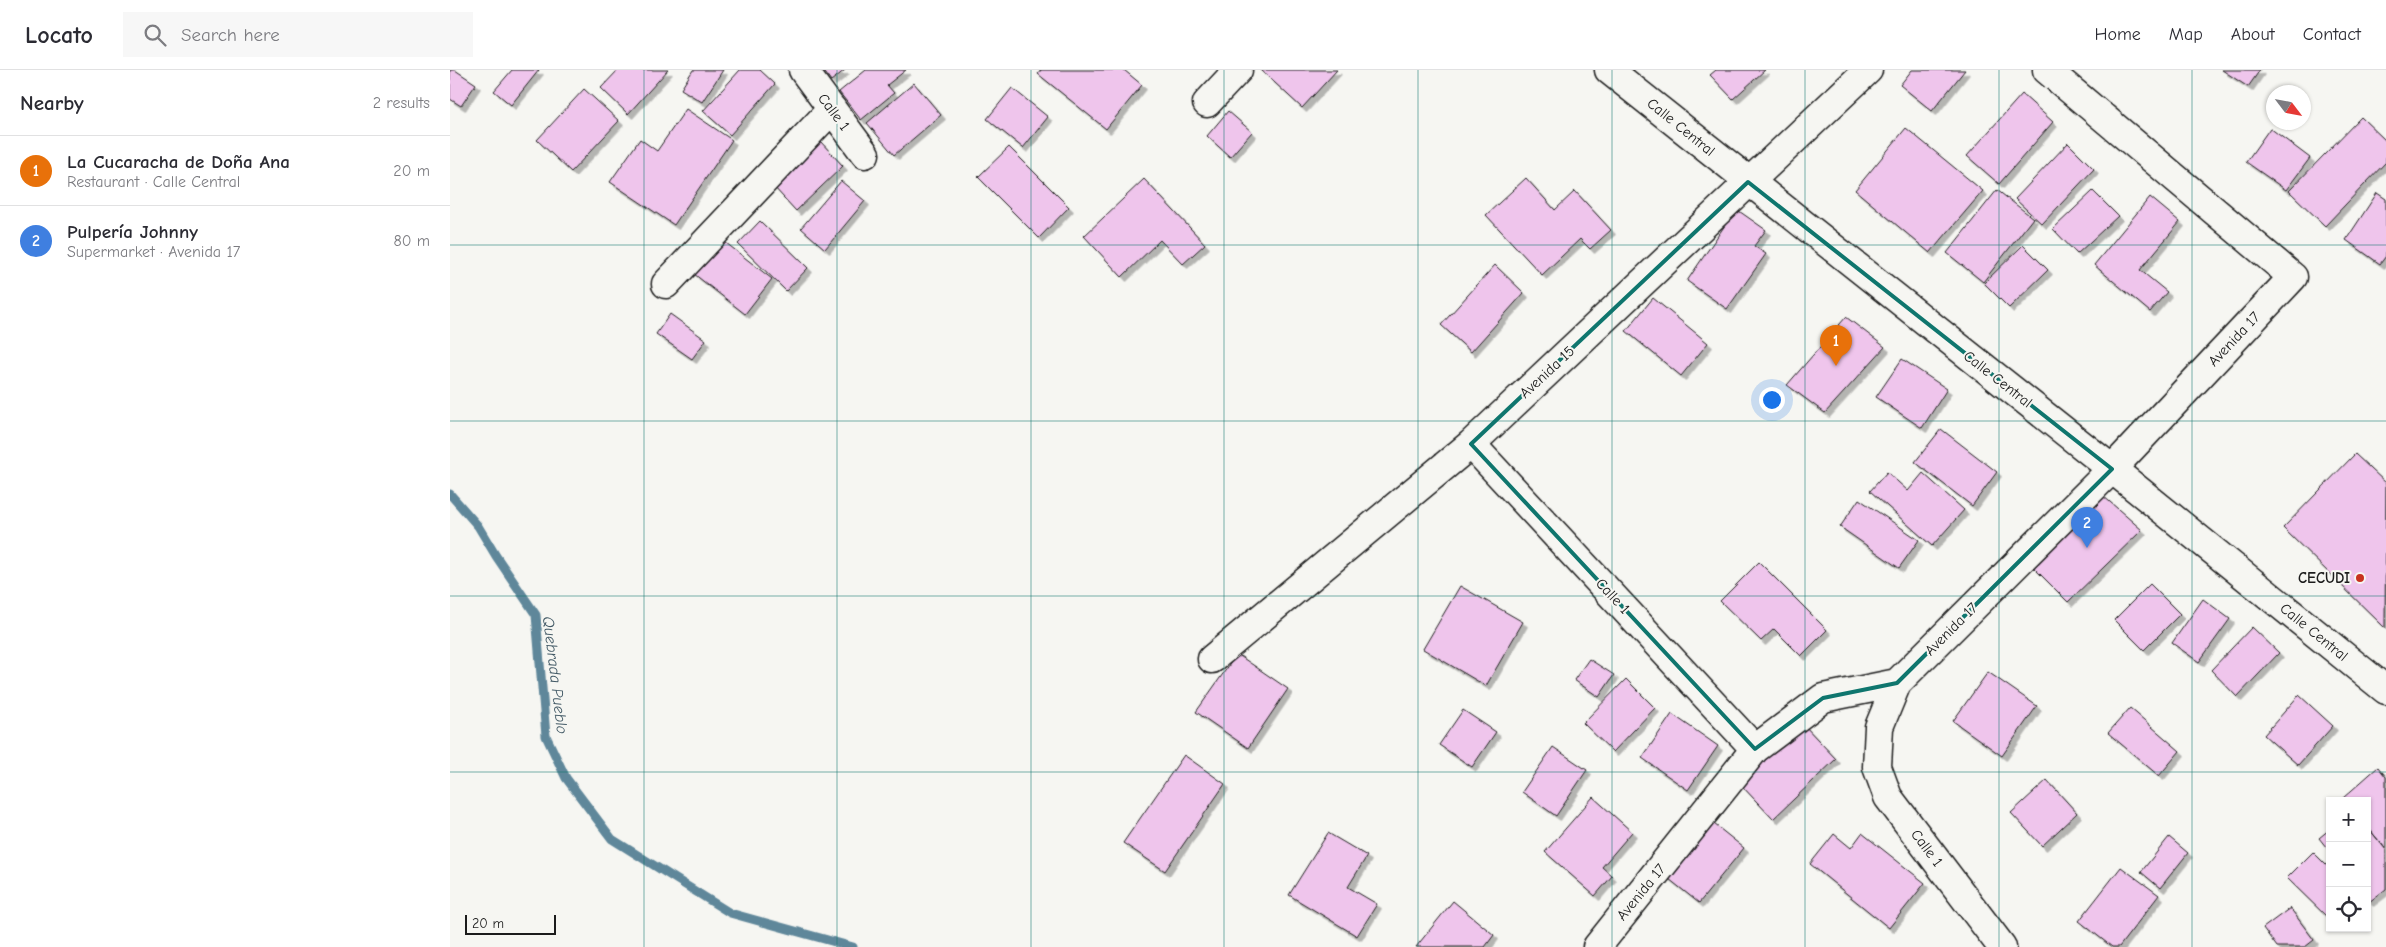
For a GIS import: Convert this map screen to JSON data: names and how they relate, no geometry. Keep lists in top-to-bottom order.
{
  "streets": {
    "street": [
      "Calle 1",
      "Calle Central",
      "Avenida 17",
      "Avenida 15"
    ]
  },
  "crossings": [
    ["Calle 1", "Avenida 17"],
    ["Calle 1", "Avenida 15"],
    ["Calle Central", "Avenida 17"],
    ["Calle Central", "Avenida 15"]
  ],
  "water": ["Quebrada Pueblo"],
  "places": ["CECUDI"],
  "scale_bar": "20 m",
  "north": "bottom right",
  "page": {
    "header": "Locato",
    "search": "Search here",
    "nav": [
      "Home",
      "Map",
      "About",
      "Contact"
    ],
    "heading": ["Nearby", "2 results"],
    "list": [
      {
        "mark": "1",
        "name": "La Cucaracha de Doña Ana",
        "note": "Restaurant · Calle Central",
        "value": "20 m"
      },
      {
        "mark": "2",
        "name": "Pulpería Johnny",
        "note": "Supermarket · Avenida 17",
        "value": "80 m"
      }
    ],
    "pins": ["1", "2"],
    "map_buttons": ["+", "−"],
    "scale": "20 m"
  }
}
